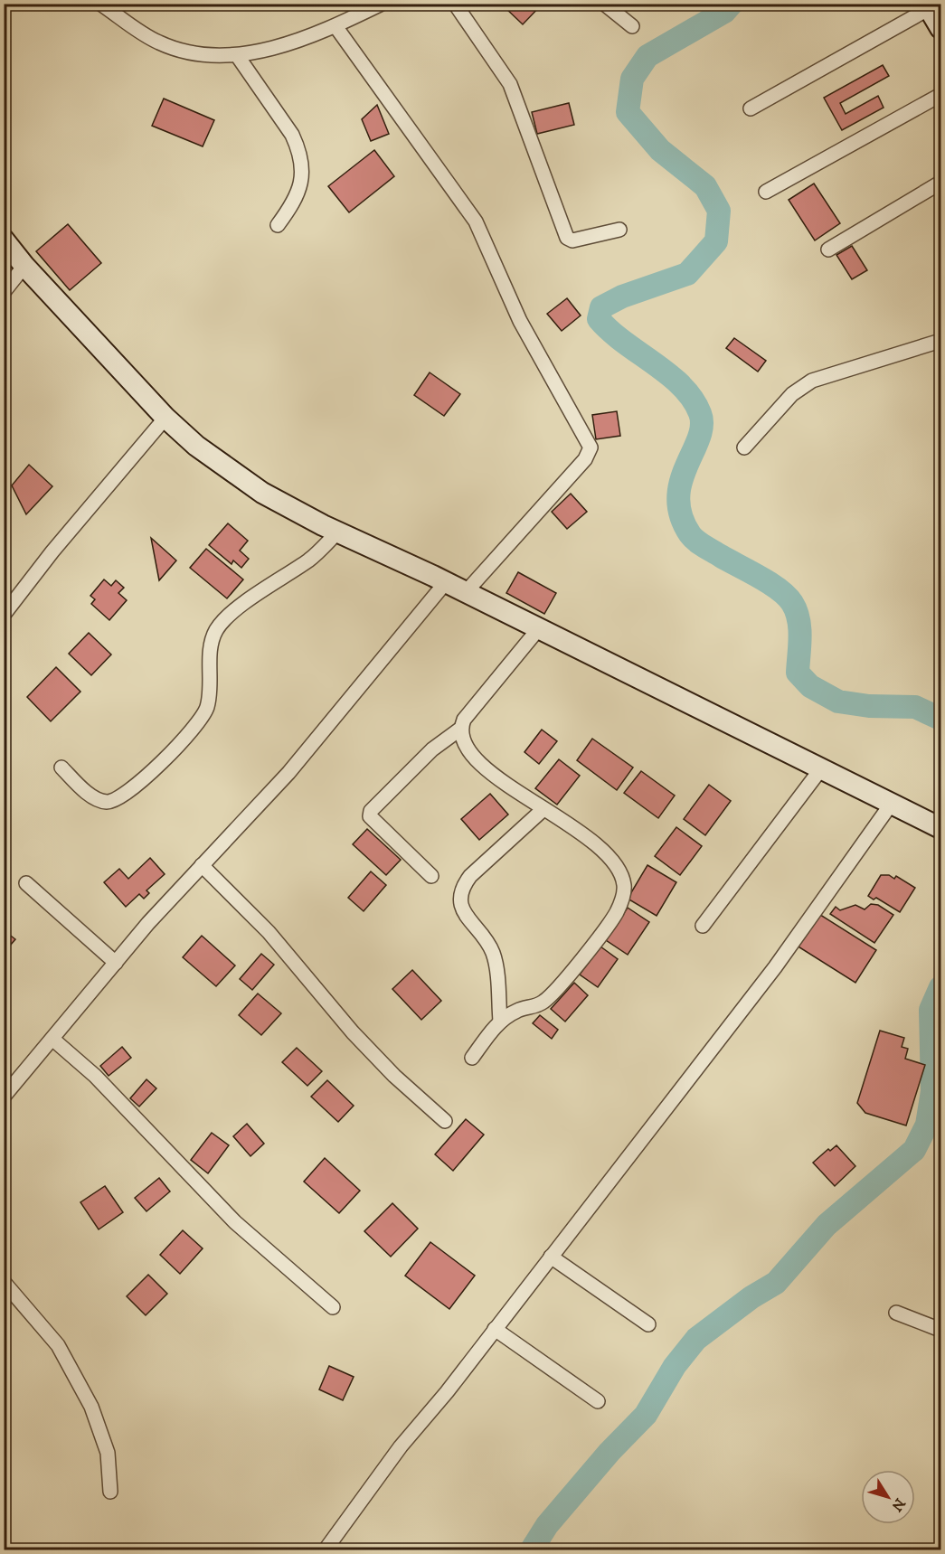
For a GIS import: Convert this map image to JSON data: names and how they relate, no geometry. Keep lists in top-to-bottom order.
{
  "north": "bottom right"
}
